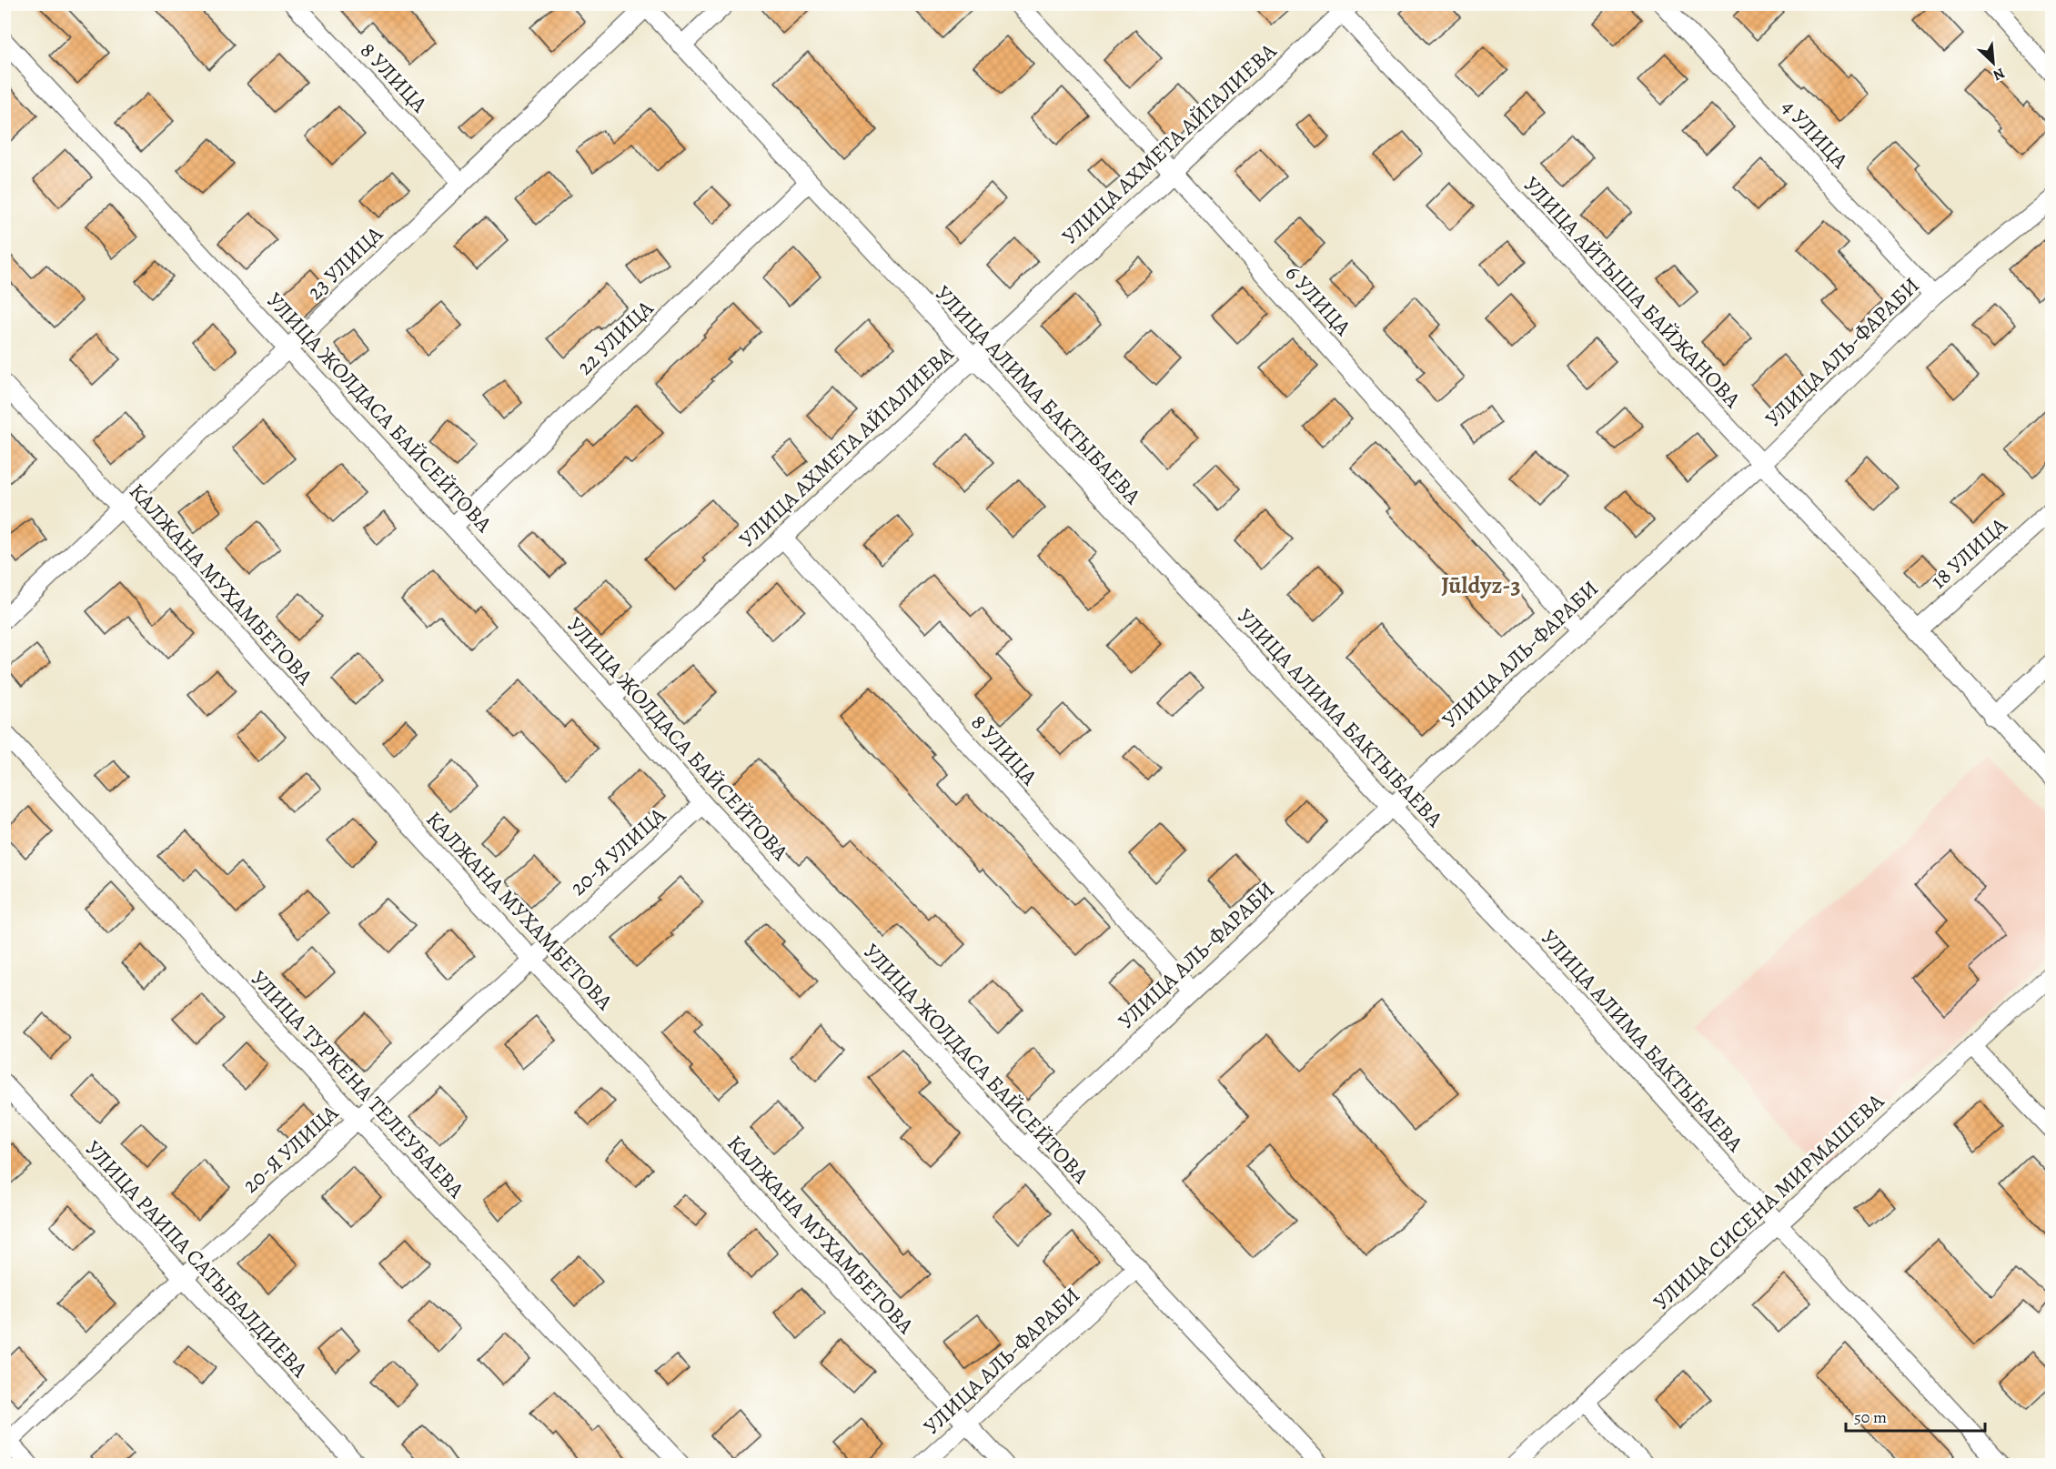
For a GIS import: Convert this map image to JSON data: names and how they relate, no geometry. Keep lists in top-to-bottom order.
{
  "streets": {
    "street": [
      "8 УЛИЦА",
      "4 УЛИЦА",
      "УЛИЦА АХМЕТА АЙГАЛИЕВА",
      "23 УЛИЦА",
      "УЛИЦА АЙТЫША БАЙЖАНОВА",
      "6 УЛИЦА",
      "22 УЛИЦА",
      "УЛИЦА АЛЬ-ФАРАБИ",
      "УЛИЦА АЛИМА БАКТЫБАЕВА",
      "УЛИЦА ЖОЛДАСА БАЙСЕЙТОВА",
      "18 УЛИЦА",
      "КАЛЖАНА МУХАМБЕТОВА",
      "20-Я УЛИЦА",
      "УЛИЦА ТУРКЕНА ТЕЛЕУБАЕВА",
      "УЛИЦА СИСЕНА МИРМАШЕВА",
      "УЛИЦА РАИПА САТЫБАЛДИЕВА"
    ]
  },
  "crossings": [
    ["8 УЛИЦА", "УЛИЦА АХМЕТА АЙГАЛИЕВА"],
    ["8 УЛИЦА", "23 УЛИЦА"],
    ["8 УЛИЦА", "УЛИЦА АЛЬ-ФАРАБИ"],
    ["4 УЛИЦА", "УЛИЦА АЛЬ-ФАРАБИ"],
    ["УЛИЦА АХМЕТА АЙГАЛИЕВА", "УЛИЦА АЙТЫША БАЙЖАНОВА"],
    ["УЛИЦА АХМЕТА АЙГАЛИЕВА", "6 УЛИЦА"],
    ["УЛИЦА АХМЕТА АЙГАЛИЕВА", "УЛИЦА АЛИМА БАКТЫБАЕВА"],
    ["УЛИЦА АХМЕТА АЙГАЛИЕВА", "УЛИЦА ЖОЛДАСА БАЙСЕЙТОВА"],
    ["23 УЛИЦА", "УЛИЦА АЛИМА БАКТЫБАЕВА"],
    ["23 УЛИЦА", "УЛИЦА ЖОЛДАСА БАЙСЕЙТОВА"],
    ["23 УЛИЦА", "КАЛЖАНА МУХАМБЕТОВА"],
    ["УЛИЦА АЙТЫША БАЙЖАНОВА", "УЛИЦА АЛЬ-ФАРАБИ"],
    ["УЛИЦА АЙТЫША БАЙЖАНОВА", "18 УЛИЦА"],
    ["6 УЛИЦА", "УЛИЦА АЛЬ-ФАРАБИ"],
    ["22 УЛИЦА", "УЛИЦА АЛИМА БАКТЫБАЕВА"],
    ["22 УЛИЦА", "УЛИЦА ЖОЛДАСА БАЙСЕЙТОВА"],
    ["УЛИЦА АЛЬ-ФАРАБИ", "УЛИЦА АЛИМА БАКТЫБАЕВА"],
    ["УЛИЦА АЛЬ-ФАРАБИ", "УЛИЦА ЖОЛДАСА БАЙСЕЙТОВА"],
    ["УЛИЦА АЛЬ-ФАРАБИ", "КАЛЖАНА МУХАМБЕТОВА"],
    ["УЛИЦА АЛИМА БАКТЫБАЕВА", "УЛИЦА СИСЕНА МИРМАШЕВА"],
    ["УЛИЦА ЖОЛДАСА БАЙСЕЙТОВА", "20-Я УЛИЦА"],
    ["КАЛЖАНА МУХАМБЕТОВА", "20-Я УЛИЦА"],
    ["20-Я УЛИЦА", "УЛИЦА ТУРКЕНА ТЕЛЕУБАЕВА"],
    ["20-Я УЛИЦА", "УЛИЦА РАИПА САТЫБАЛДИЕВА"]
  ],
  "districts": ["Jūldyz-3"],
  "scale_bar": "50 m",
  "north": "bottom right"
}
